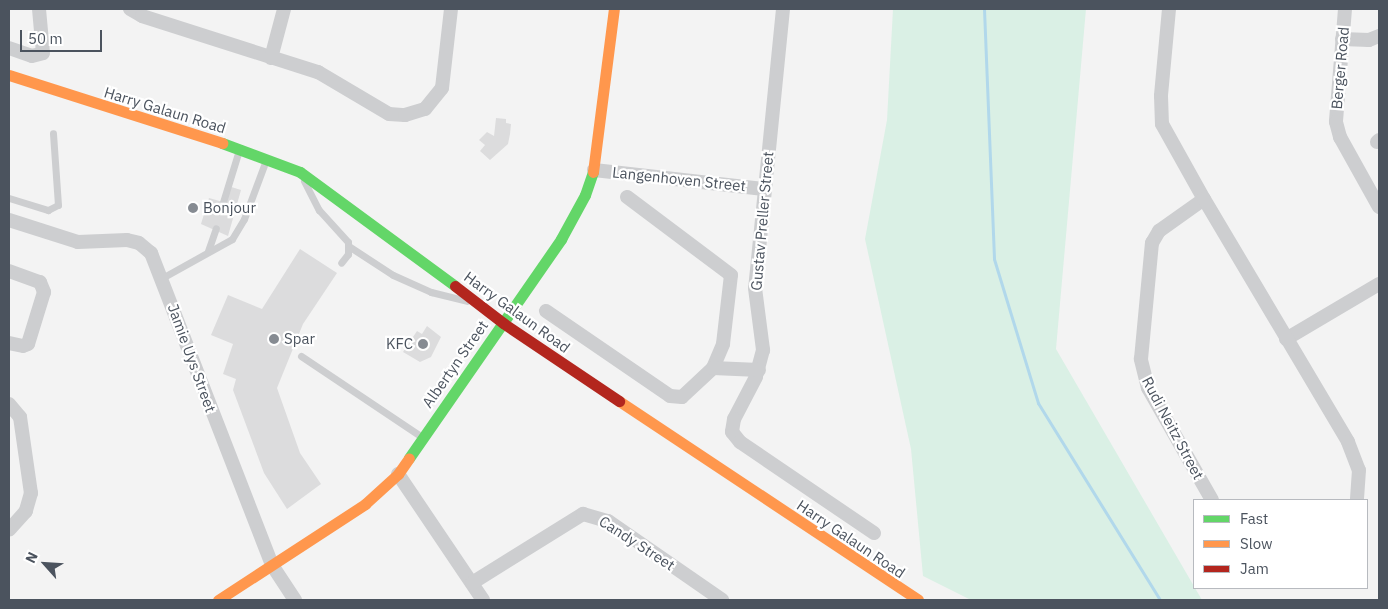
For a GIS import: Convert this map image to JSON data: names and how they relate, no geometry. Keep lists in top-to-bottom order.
{
  "streets": {
    "main road": ["Harry Galaun Road", "Albertyn Street"],
    "street": [
      "Berger Road",
      "Langenhoven Street",
      "Gustav Preller Street",
      "Jamie Uys Street",
      "Rudi Neitz Street",
      "Candy Street"
    ]
  },
  "crossings": [
    ["Harry Galaun Road", "Albertyn Street"],
    ["Langenhoven Street", "Gustav Preller Street"],
    ["Langenhoven Street", "Albertyn Street"],
    ["Jamie Uys Street", "Albertyn Street"]
  ],
  "places": ["Bonjour", "Spar", "KFC"],
  "legend": ["Fast", "Slow", "Jam"],
  "scale_bar": "50 m",
  "north": "top left"
}
